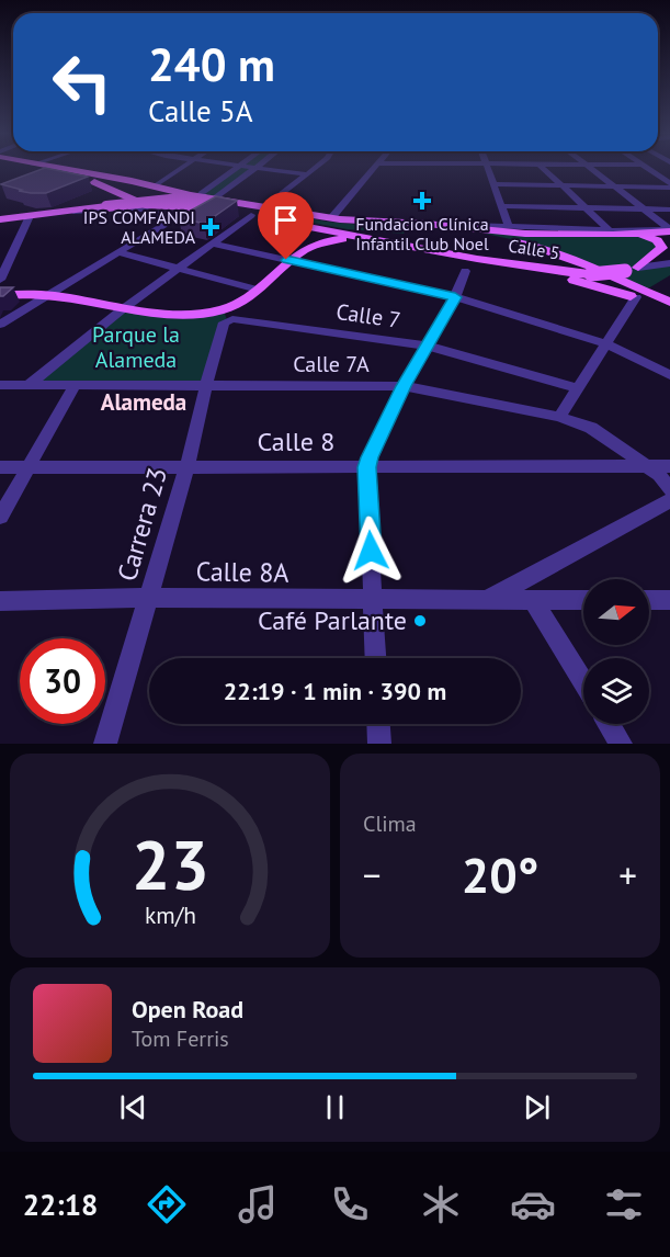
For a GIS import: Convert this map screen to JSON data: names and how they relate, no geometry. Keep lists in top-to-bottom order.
{
  "streets": {
    "main road": ["Calle 5", "Calle 7"],
    "street": [
      "Calle 7A",
      "Calle 8",
      "Carrera 23",
      "Calle 8A"
    ]
  },
  "crossings": [
    ["Calle 7", "Carrera 23"],
    ["Calle 7A", "Calle 8"],
    ["Calle 7A", "Carrera 23"],
    ["Calle 8", "Carrera 23"],
    ["Carrera 23", "Calle 8A"]
  ],
  "districts": ["Alameda"],
  "parks": ["Parque la Alameda"],
  "places": {
    "health": ["Fundacion Clínica Infantil Club Noel", "IPS COMFANDI ALAMEDA"],
    "other": ["Café Parlante"]
  },
  "north": "right",
  "page": {
    "turn": ["240 m", "Calle 5A"],
    "limit": "30",
    "trip": "22:19 · 1 min · 390 m",
    "tile": "Clima",
    "heat": ["−", "20°", "+"],
    "song": ["Open Road", "Tom Ferris"],
    "tabs": "22:18",
    "gauge": ["23", "km/h"]
  }
}
